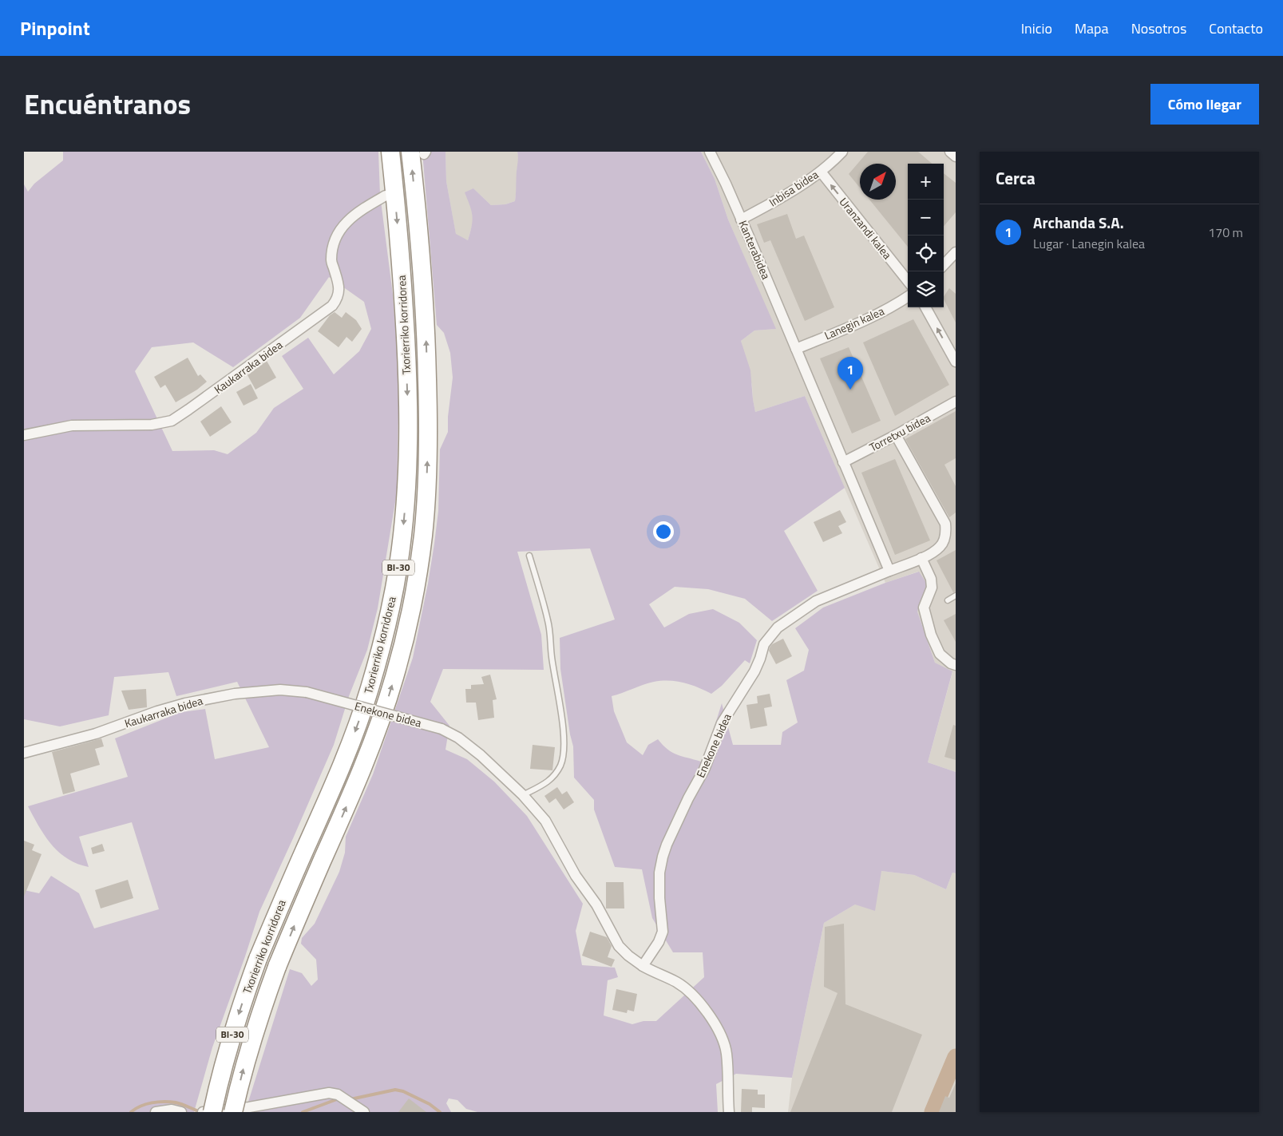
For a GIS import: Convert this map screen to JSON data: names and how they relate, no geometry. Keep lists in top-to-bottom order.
{
  "streets": {
    "highway": ["Txorierriko korridorea", "BI-30"],
    "street": [
      "Inbisa bidea",
      "Uranzandi kalea",
      "Kanterabidea",
      "Lanegin kalea",
      "Kaukarraka bidea",
      "Torretxu bidea",
      "Enekone bidea"
    ]
  },
  "crossings": [
    ["Inbisa bidea", "Uranzandi kalea"],
    ["Inbisa bidea", "Kanterabidea"],
    ["Kanterabidea", "Lanegin kalea"],
    ["Kanterabidea", "Torretxu bidea"],
    ["Kanterabidea", "Enekone bidea"],
    ["Kaukarraka bidea", "Enekone bidea"],
    ["Torretxu bidea", "Enekone bidea"]
  ],
  "one_way": ["Uranzandi kalea"],
  "north": "top right",
  "page": {
    "header": "Pinpoint",
    "nav": [
      "Inicio",
      "Mapa",
      "Nosotros",
      "Contacto"
    ],
    "title": "Encuéntranos",
    "buttons": "Cómo llegar",
    "heading": "Cerca",
    "map_buttons": ["+", "−"],
    "list": [
      {
        "mark": "1",
        "name": "Archanda S.A.",
        "note": "Lugar · Lanegin kalea",
        "value": "170 m"
      }
    ],
    "pins": "1"
  }
}
